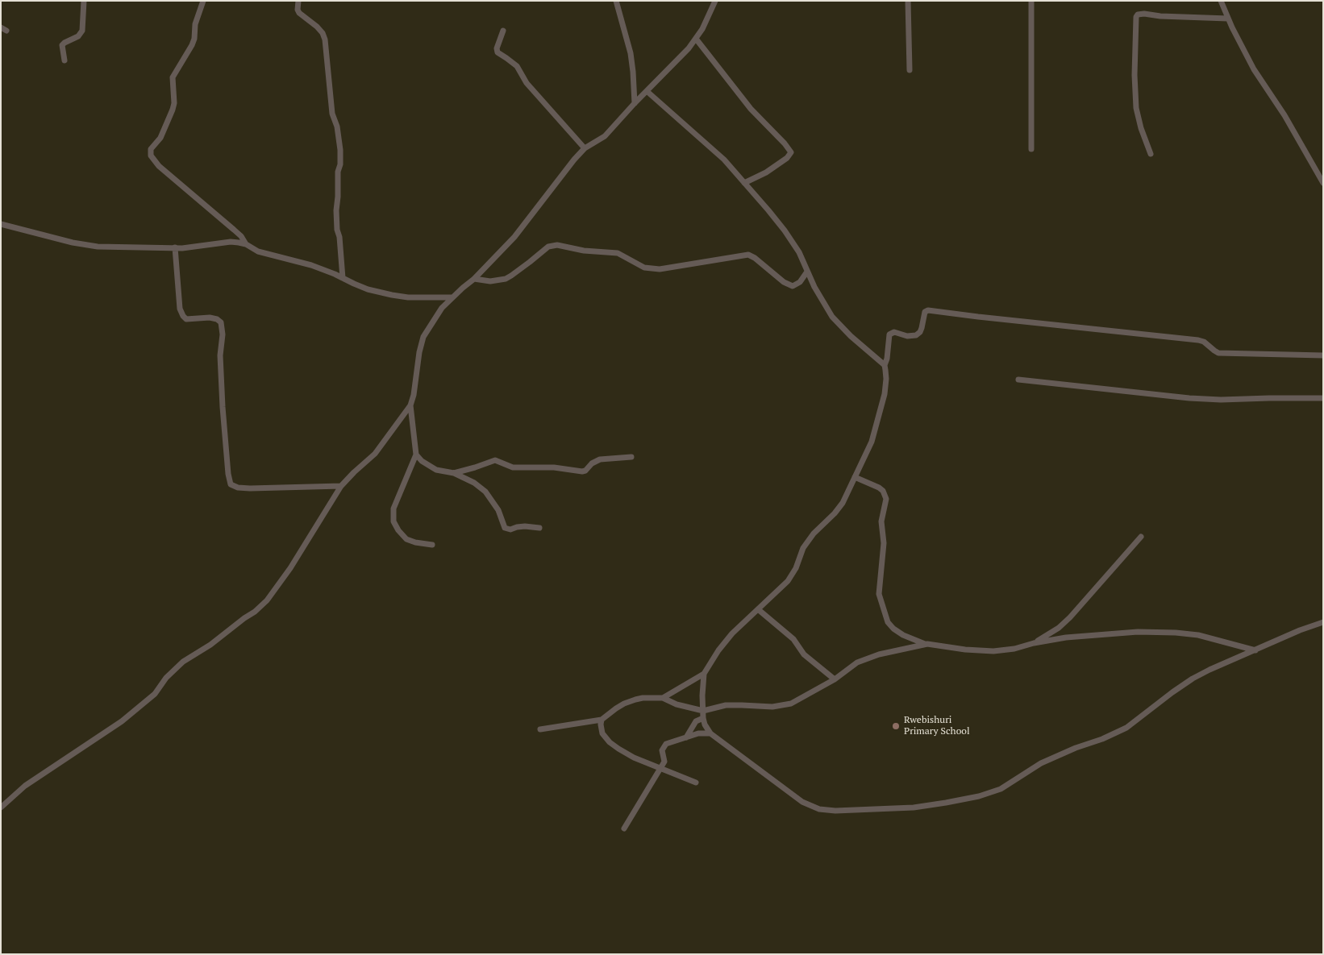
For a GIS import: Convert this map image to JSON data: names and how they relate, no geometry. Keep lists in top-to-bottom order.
{
  "places": ["Rwebishuri Primary School"]
}
